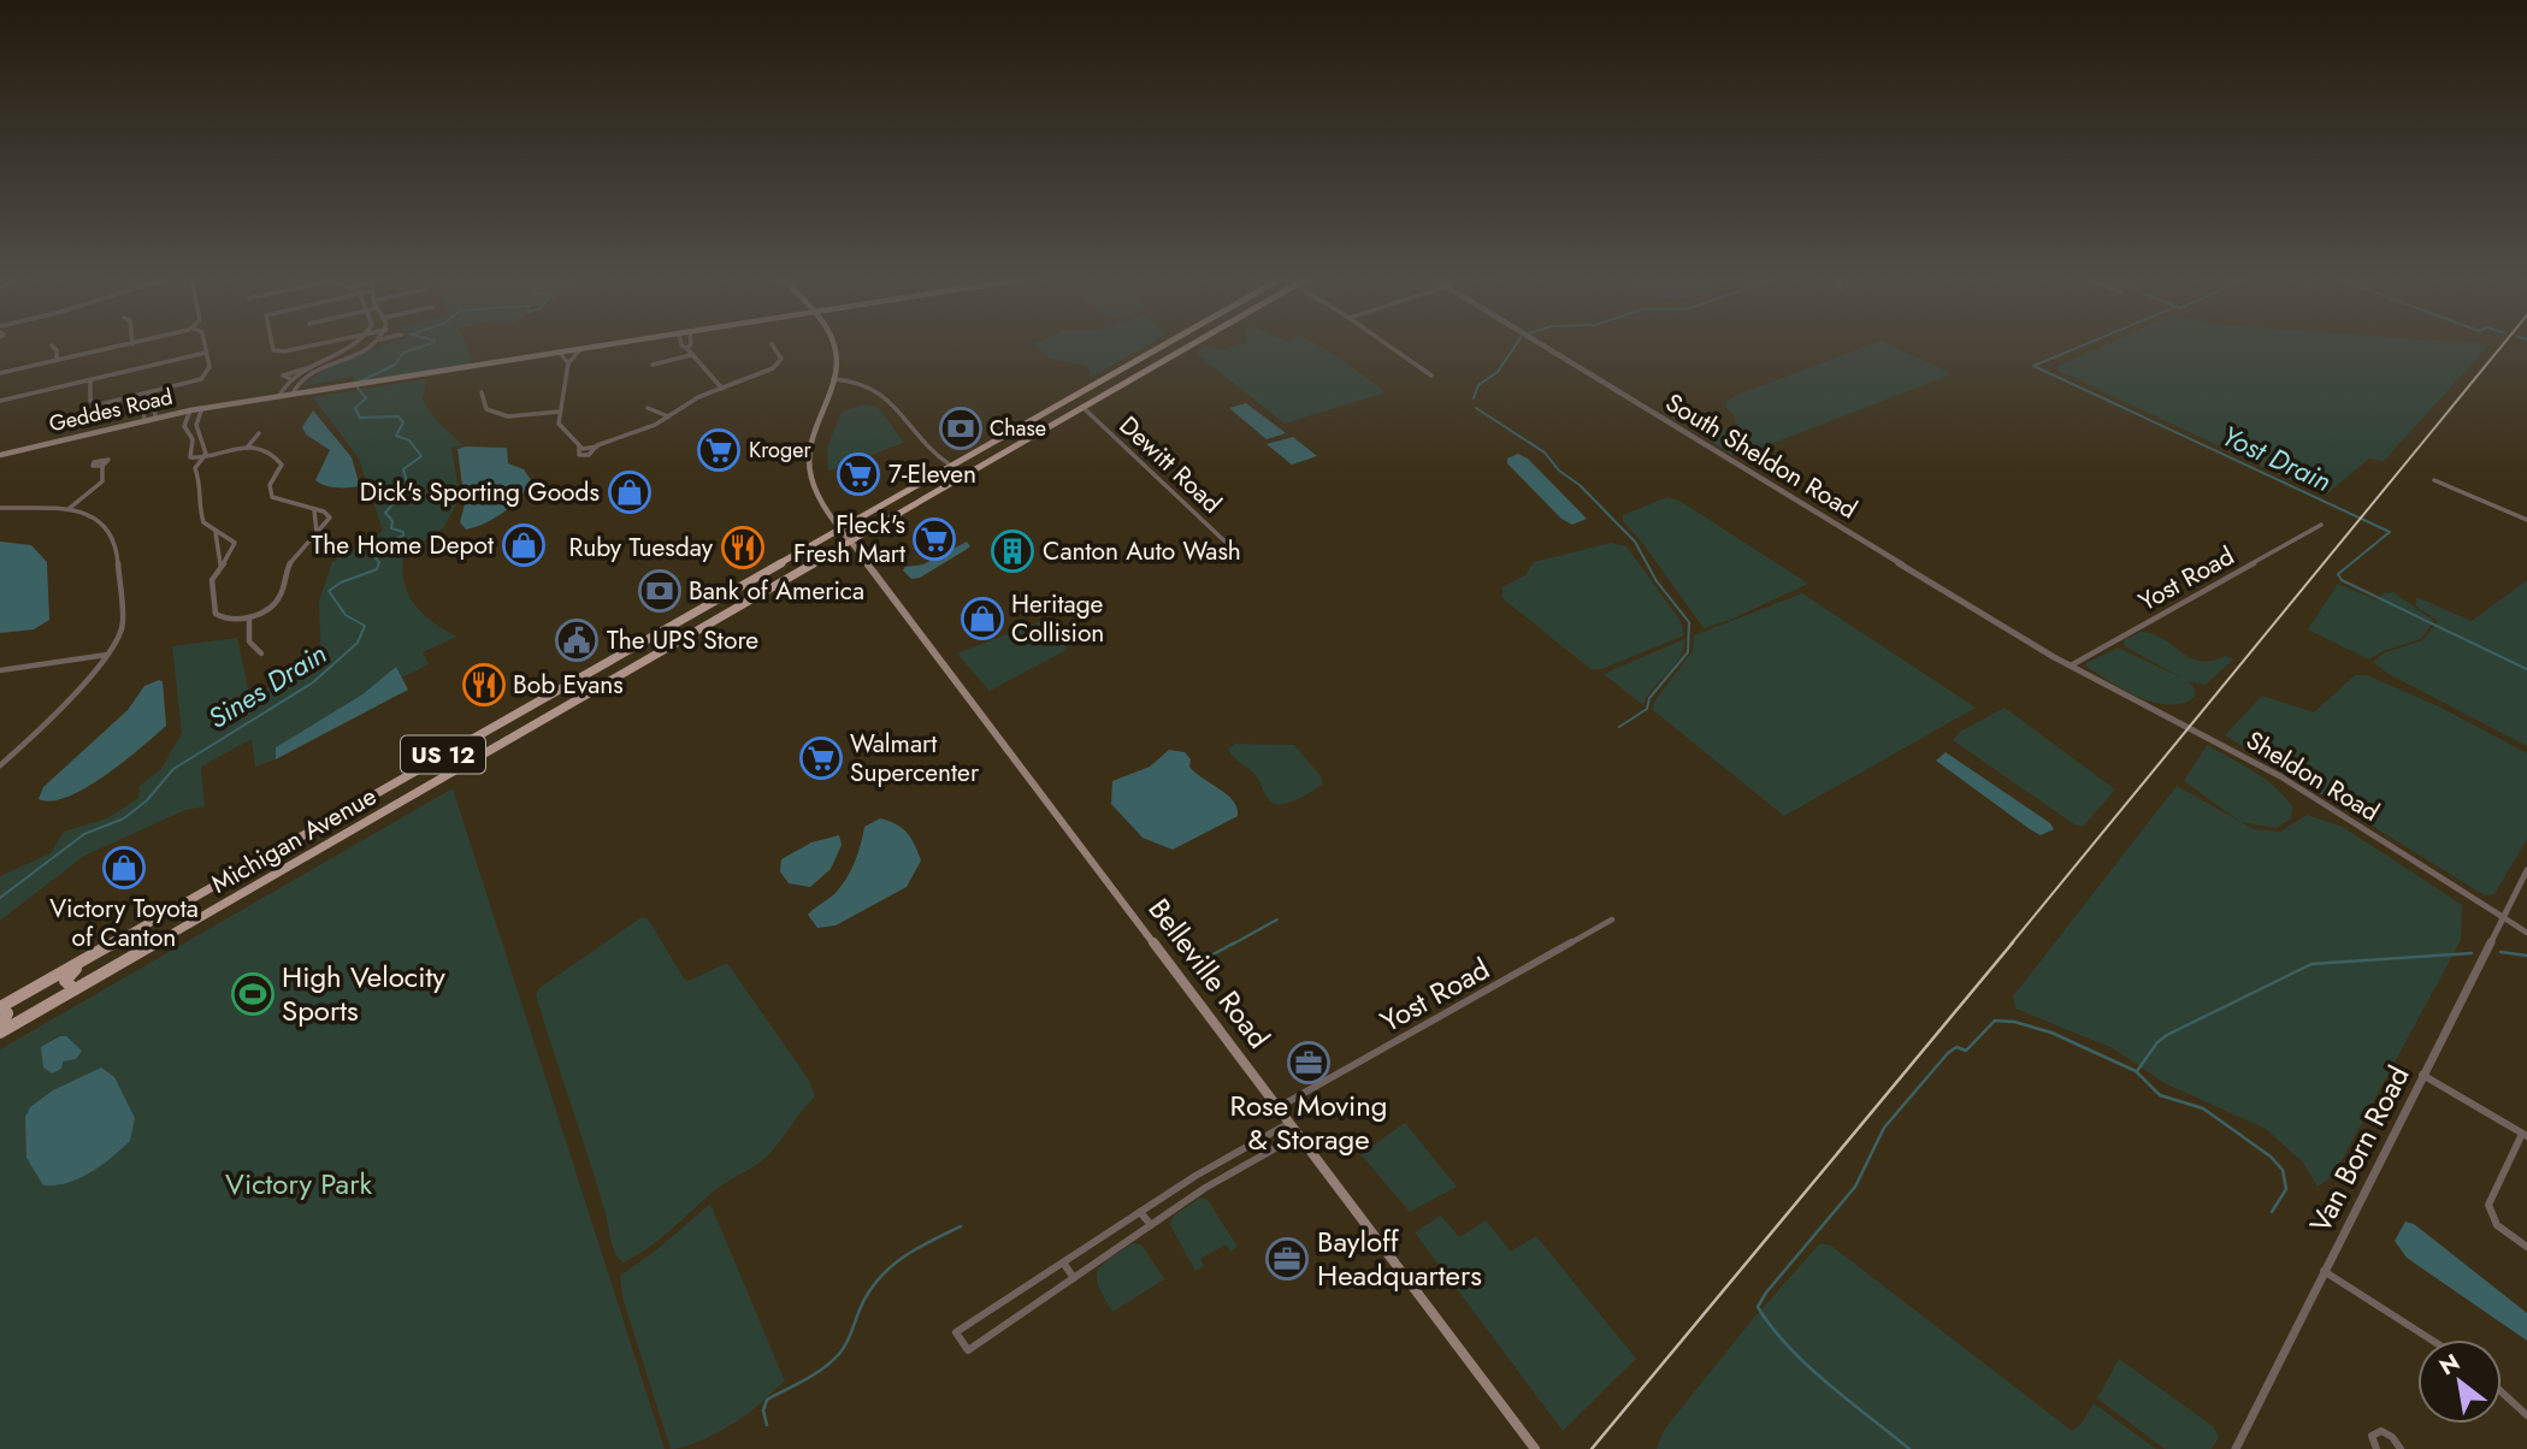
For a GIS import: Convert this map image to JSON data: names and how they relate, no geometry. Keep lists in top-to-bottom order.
{
  "streets": {
    "main road": [
      "Geddes Road",
      "US 12",
      "Michigan Avenue",
      "Belleville Road"
    ],
    "street": [
      "South Sheldon Road",
      "Dewitt Road",
      "Yost Road",
      "Sheldon Road",
      "Van Born Road"
    ]
  },
  "crossings": [
    ["South Sheldon Road", "Yost Road"],
    ["South Sheldon Road", "Sheldon Road"],
    ["Dewitt Road", "Michigan Avenue"],
    ["Yost Road", "Sheldon Road"],
    ["Yost Road", "Belleville Road"],
    ["Sheldon Road", "Van Born Road"],
    ["Michigan Avenue", "Belleville Road"]
  ],
  "water": ["Yost Drain", "Sines Drain"],
  "parks": ["Victory Park"],
  "places": {
    "bank": ["Chase", "Bank of America"],
    "supermarket": [
      "Kroger",
      "7-Eleven",
      "Fleck's Fresh Mart",
      "Walmart Supercenter"
    ],
    "shop": [
      "Dick's Sporting Goods",
      "The Home Depot",
      "Heritage Collision",
      "Victory Toyota of Canton"
    ],
    "restaurant": ["Ruby Tuesday", "Bob Evans"],
    "building": ["Canton Auto Wash"],
    "public building": ["The UPS Store"],
    "sports": ["High Velocity Sports"],
    "office": ["Rose Moving & Storage", "Bayloff Headquarters"]
  },
  "north": "top left"
}
